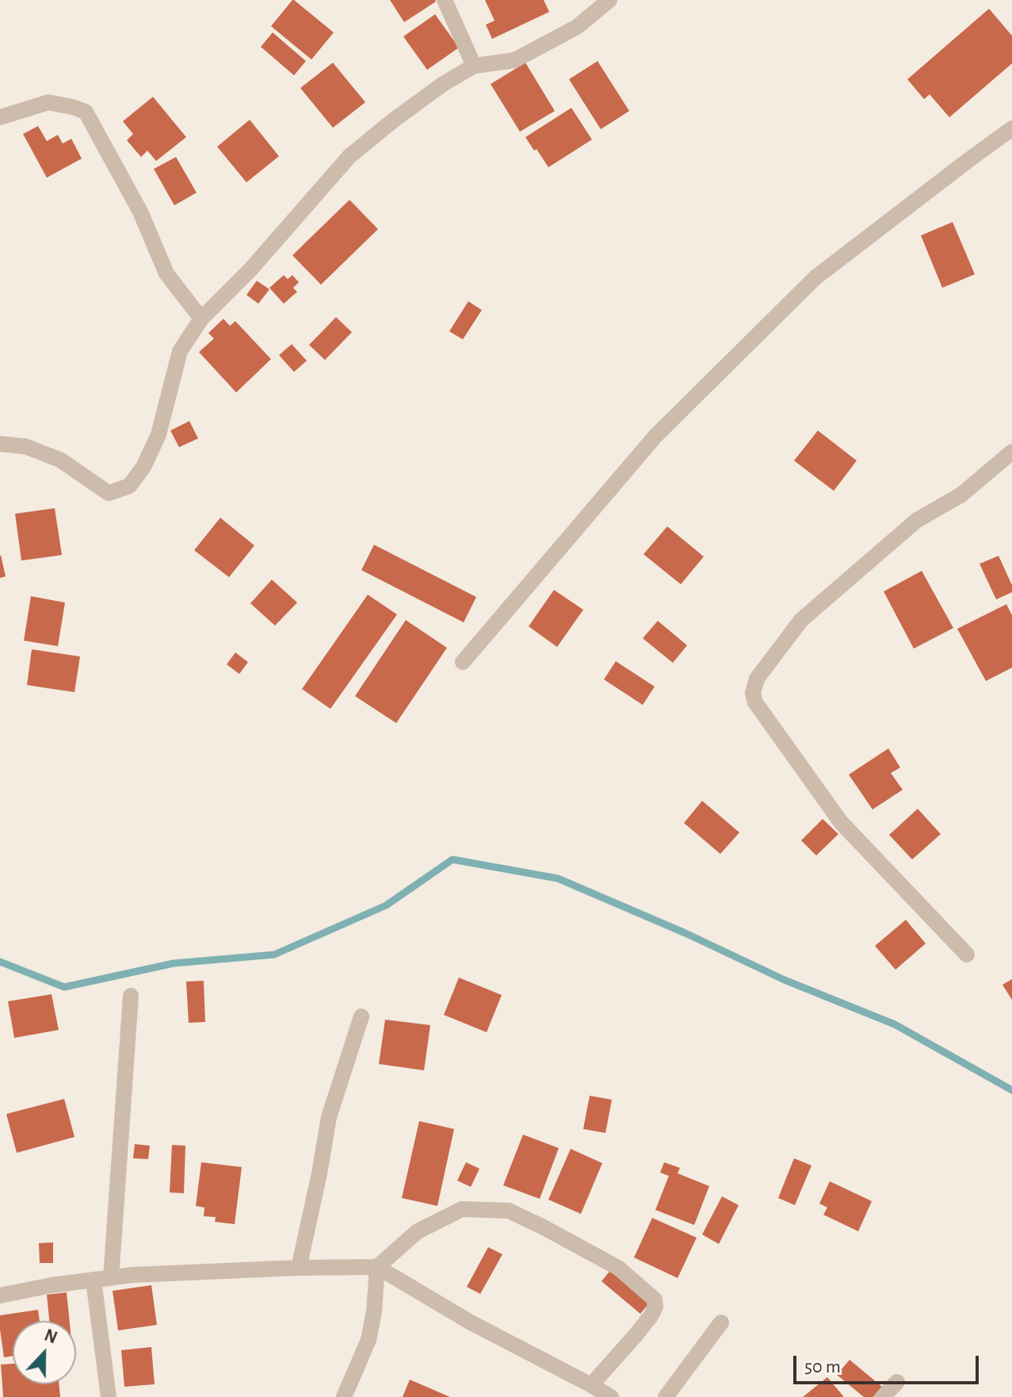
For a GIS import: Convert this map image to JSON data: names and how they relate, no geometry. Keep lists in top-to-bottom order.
{
  "scale_bar": "50 m",
  "north": "top"
}
